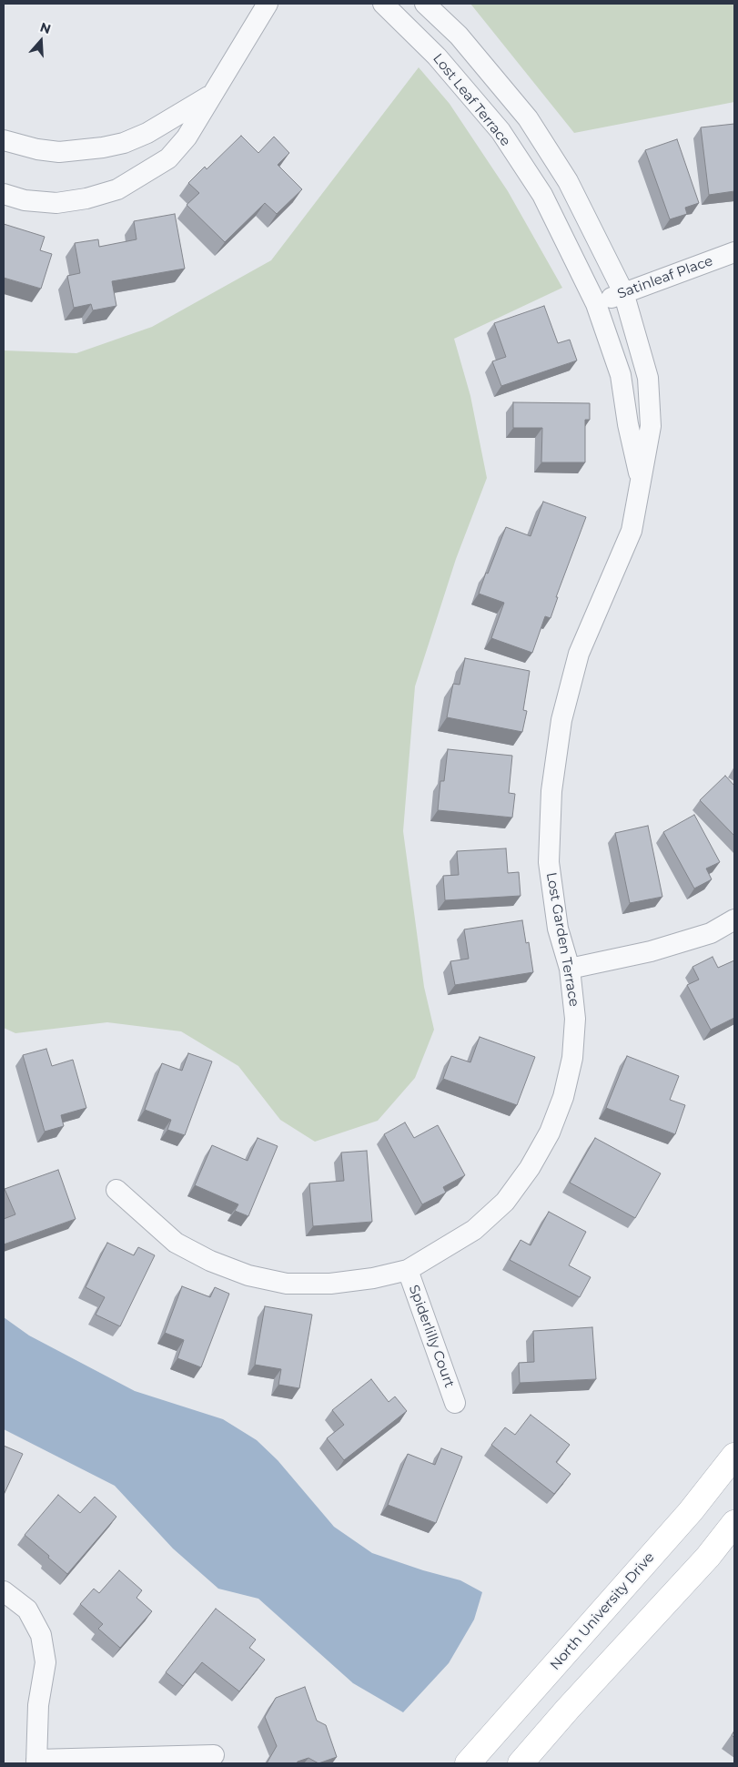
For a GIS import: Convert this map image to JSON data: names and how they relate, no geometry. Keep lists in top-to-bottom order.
{
  "streets": {
    "main road": ["North University Drive"],
    "street": [
      "Lost Leaf Terrace",
      "Satinleaf Place",
      "Lost Garden Terrace",
      "Spiderlilly Court"
    ]
  },
  "crossings": [
    ["Lost Leaf Terrace", "Satinleaf Place"],
    ["Lost Leaf Terrace", "Lost Garden Terrace"],
    ["Satinleaf Place", "Lost Garden Terrace"],
    ["Lost Garden Terrace", "Spiderlilly Court"]
  ],
  "north": "top"
}
